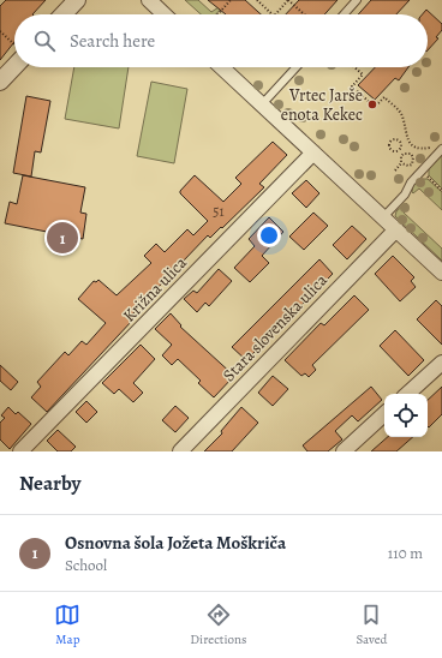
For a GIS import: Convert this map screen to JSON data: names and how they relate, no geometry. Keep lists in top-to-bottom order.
{
  "streets": {
    "street": ["Križna ulica", "Stara slovenska ulica"]
  },
  "places": ["Vrtec Jarše enota Kekec"],
  "house_numbers": ["51"],
  "page": {
    "search": "Search here",
    "pins": "1",
    "heading": "Nearby",
    "list": [
      {
        "mark": "1",
        "name": "Osnovna šola Jožeta Moškriča",
        "note": "School",
        "value": "110 m"
      }
    ],
    "nav": ["Map", "Directions", "Saved"]
  }
}
